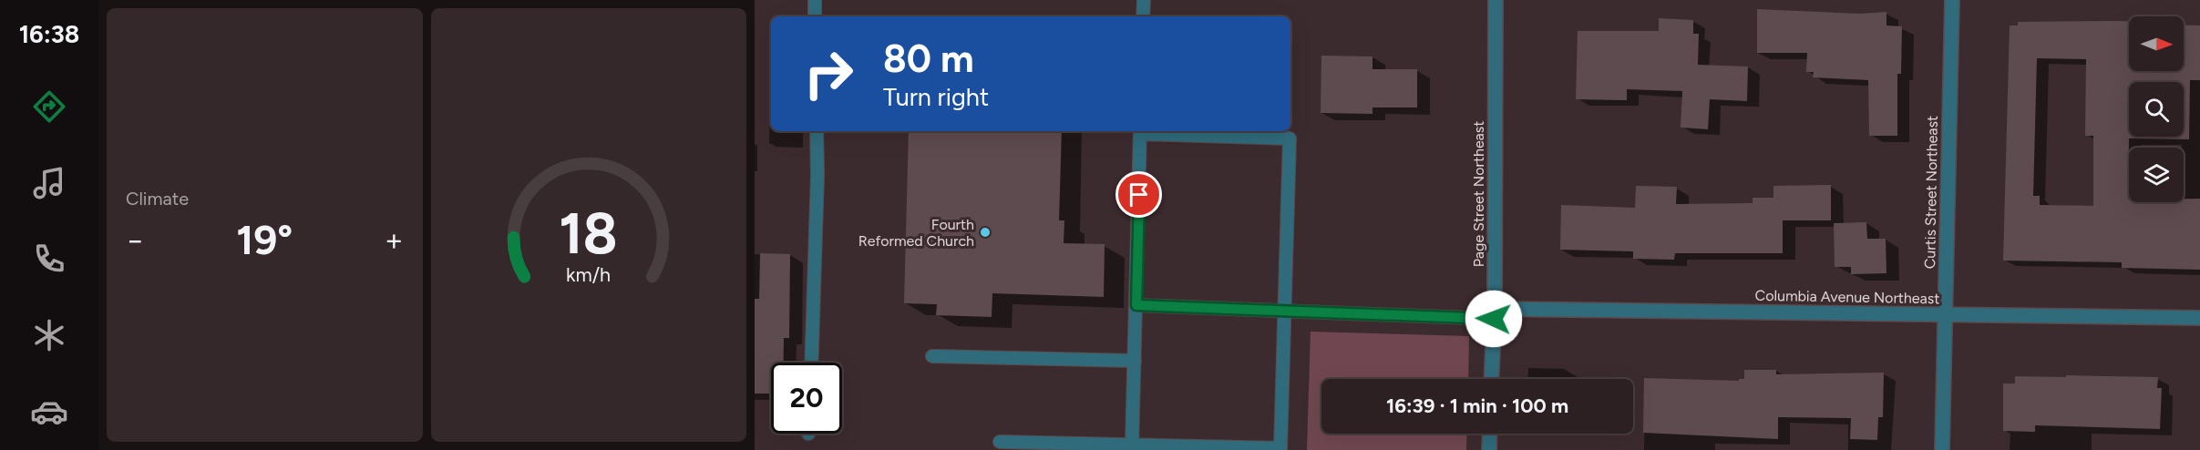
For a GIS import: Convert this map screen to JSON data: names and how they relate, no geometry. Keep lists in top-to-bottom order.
{
  "streets": {
    "street": ["Curtis Street Northeast", "Page Street Northeast", "Columbia Avenue Northeast"]
  },
  "crossings": [
    ["Curtis Street Northeast", "Columbia Avenue Northeast"],
    ["Page Street Northeast", "Columbia Avenue Northeast"]
  ],
  "places": ["Fourth Reformed Church"],
  "north": "right",
  "page": {
    "tabs": "16:38",
    "tile": "Climate",
    "turn": ["80 m", "Turn right"],
    "heat": ["−", "19°", "+"],
    "limit": "20",
    "trip": "16:39 · 1 min · 100 m",
    "gauge": ["18", "km/h"]
  }
}
